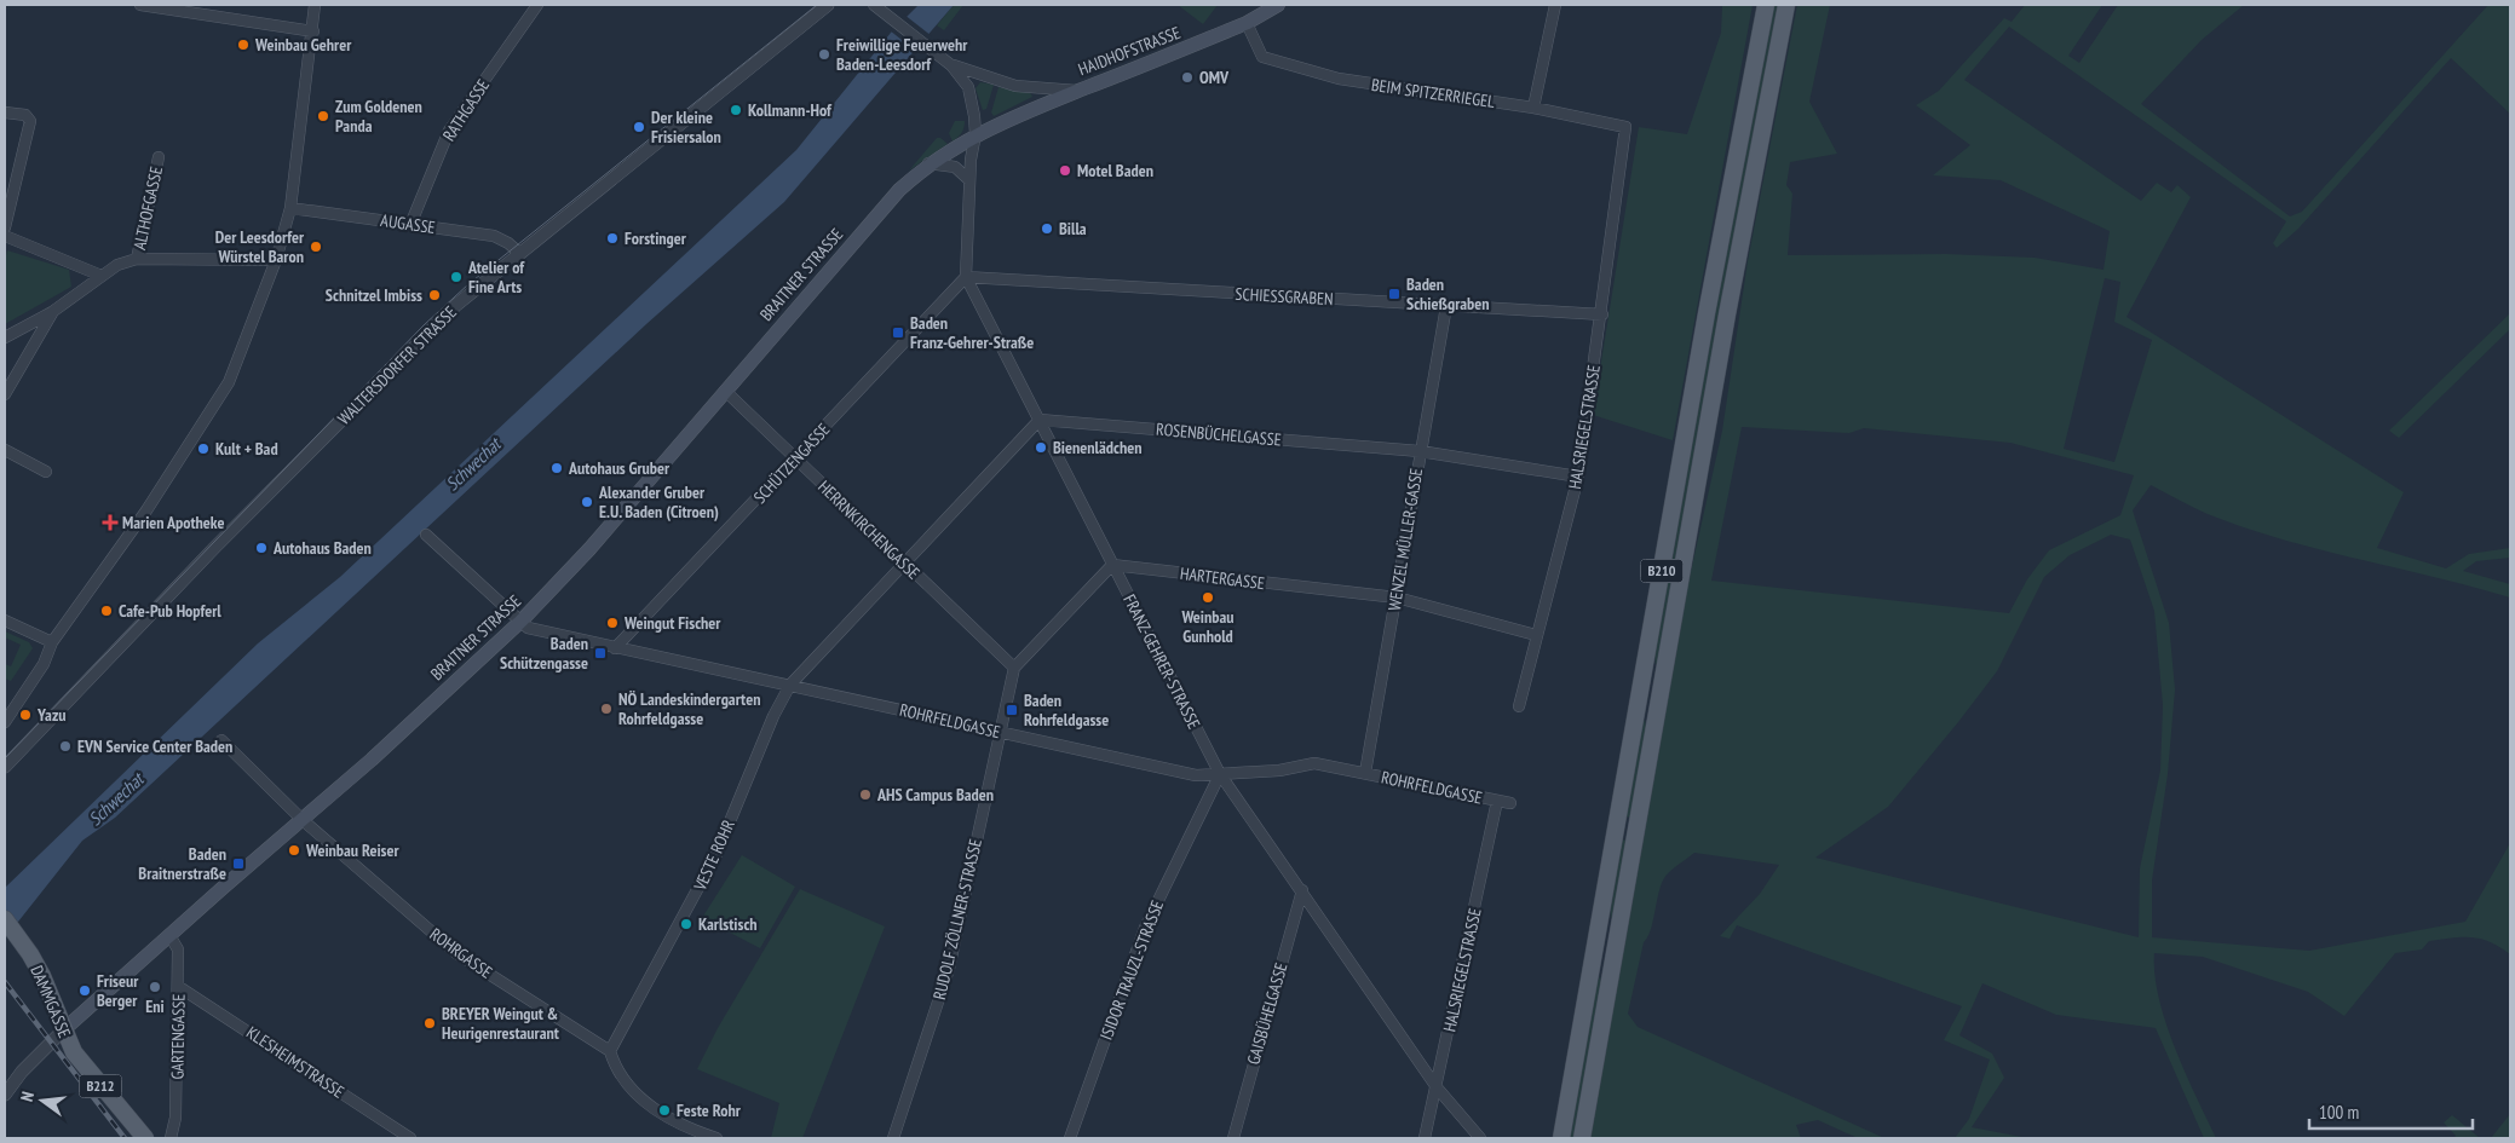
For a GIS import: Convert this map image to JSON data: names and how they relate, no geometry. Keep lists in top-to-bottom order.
{
  "streets": {
    "main road": [
      "HAIDHOFSTRASSE",
      "BRAITNER STRASSE",
      "B210",
      "DAMMGASSE",
      "B212"
    ],
    "street": [
      "BEIM SPITZERRIEGEL",
      "RATHGASSE",
      "ALTHOFGASSE",
      "AUGASSE",
      "SCHIESSGRABEN",
      "WALTERSDORFER STRASSE",
      "HALSRIEGELSTRASSE",
      "ROSENBÜCHELGASSE",
      "SCHÜTZENGASSE",
      "HERRNKIRCHENGASSE",
      "WENZEL MÜLLER-GASSE",
      "HARTERGASSE",
      "FRANZ-GEHRER-STRASSE",
      "ROHRFELDGASSE",
      "VESTE ROHR",
      "RUDOLF ZÖLLNER-STRASSE",
      "ROHRGASSE",
      "ISIDOR TRAUZL-STRASSE",
      "GAISBÜHELGASSE",
      "GARTENGASSE",
      "KLESHEIMSTRASSE"
    ]
  },
  "crossings": [
    ["HAIDHOFSTRASSE", "BEIM SPITZERRIEGEL"],
    ["HAIDHOFSTRASSE", "BRAITNER STRASSE"],
    ["HAIDHOFSTRASSE", "FRANZ-GEHRER-STRASSE"],
    ["BEIM SPITZERRIEGEL", "HALSRIEGELSTRASSE"],
    ["RATHGASSE", "AUGASSE"],
    ["AUGASSE", "WALTERSDORFER STRASSE"],
    ["BRAITNER STRASSE", "HERRNKIRCHENGASSE"],
    ["BRAITNER STRASSE", "FRANZ-GEHRER-STRASSE"],
    ["BRAITNER STRASSE", "ROHRFELDGASSE"],
    ["BRAITNER STRASSE", "ROHRGASSE"],
    ["BRAITNER STRASSE", "DAMMGASSE"],
    ["BRAITNER STRASSE", "GARTENGASSE"],
    ["SCHIESSGRABEN", "HALSRIEGELSTRASSE"],
    ["SCHIESSGRABEN", "SCHÜTZENGASSE"],
    ["SCHIESSGRABEN", "WENZEL MÜLLER-GASSE"],
    ["SCHIESSGRABEN", "FRANZ-GEHRER-STRASSE"],
    ["HALSRIEGELSTRASSE", "ROSENBÜCHELGASSE"],
    ["HALSRIEGELSTRASSE", "HARTERGASSE"],
    ["HALSRIEGELSTRASSE", "FRANZ-GEHRER-STRASSE"],
    ["HALSRIEGELSTRASSE", "ROHRFELDGASSE"],
    ["ROSENBÜCHELGASSE", "WENZEL MÜLLER-GASSE"],
    ["ROSENBÜCHELGASSE", "FRANZ-GEHRER-STRASSE"],
    ["SCHÜTZENGASSE", "HERRNKIRCHENGASSE"],
    ["SCHÜTZENGASSE", "FRANZ-GEHRER-STRASSE"],
    ["SCHÜTZENGASSE", "ROHRFELDGASSE"],
    ["WENZEL MÜLLER-GASSE", "HARTERGASSE"],
    ["WENZEL MÜLLER-GASSE", "ROHRFELDGASSE"],
    ["HARTERGASSE", "FRANZ-GEHRER-STRASSE"],
    ["FRANZ-GEHRER-STRASSE", "ROHRFELDGASSE"],
    ["FRANZ-GEHRER-STRASSE", "ISIDOR TRAUZL-STRASSE"],
    ["FRANZ-GEHRER-STRASSE", "GAISBÜHELGASSE"],
    ["ROHRFELDGASSE", "VESTE ROHR"],
    ["ROHRFELDGASSE", "RUDOLF ZÖLLNER-STRASSE"],
    ["ROHRFELDGASSE", "ISIDOR TRAUZL-STRASSE"],
    ["VESTE ROHR", "ROHRGASSE"],
    ["GARTENGASSE", "KLESHEIMSTRASSE"]
  ],
  "water": ["Schwechat"],
  "places": {
    "other": [
      "Weinbau Gehrer",
      "Freiwillige Feuerwehr Baden-Leesdorf",
      "OMV",
      "Kollmann-Hof",
      "Zum Goldenen Panda",
      "Der kleine Frisiersalon",
      "Motel Baden",
      "Billa",
      "Forstinger",
      "Der Leesdorfer Würstel Baron",
      "Atelier of Fine Arts",
      "Schnitzel Imbiss",
      "Bienenlädchen",
      "Kult + Bad",
      "Autohaus Gruber",
      "Alexander Gruber E.U. Baden (Citroen)",
      "Autohaus Baden",
      "Weinbau Gunhold",
      "Cafe-Pub Hopferl",
      "Weingut Fischer",
      "NÖ Landeskindergarten Rohrfeldgasse",
      "Yazu",
      "EVN Service Center Baden",
      "AHS Campus Baden",
      "Weinbau Reiser",
      "Karlstisch",
      "Eni",
      "Friseur Berger",
      "BREYER Weingut & Heurigenrestaurant",
      "Feste Rohr"
    ],
    "transit": [
      "Baden Schießgraben",
      "Baden Franz-Gehrer-Straße",
      "Baden Schützengasse",
      "Baden Rohrfeldgasse",
      "Baden Braitnerstraße"
    ],
    "health": ["Marien Apotheke"]
  },
  "scale_bar": "100 m",
  "north": "left"
}
